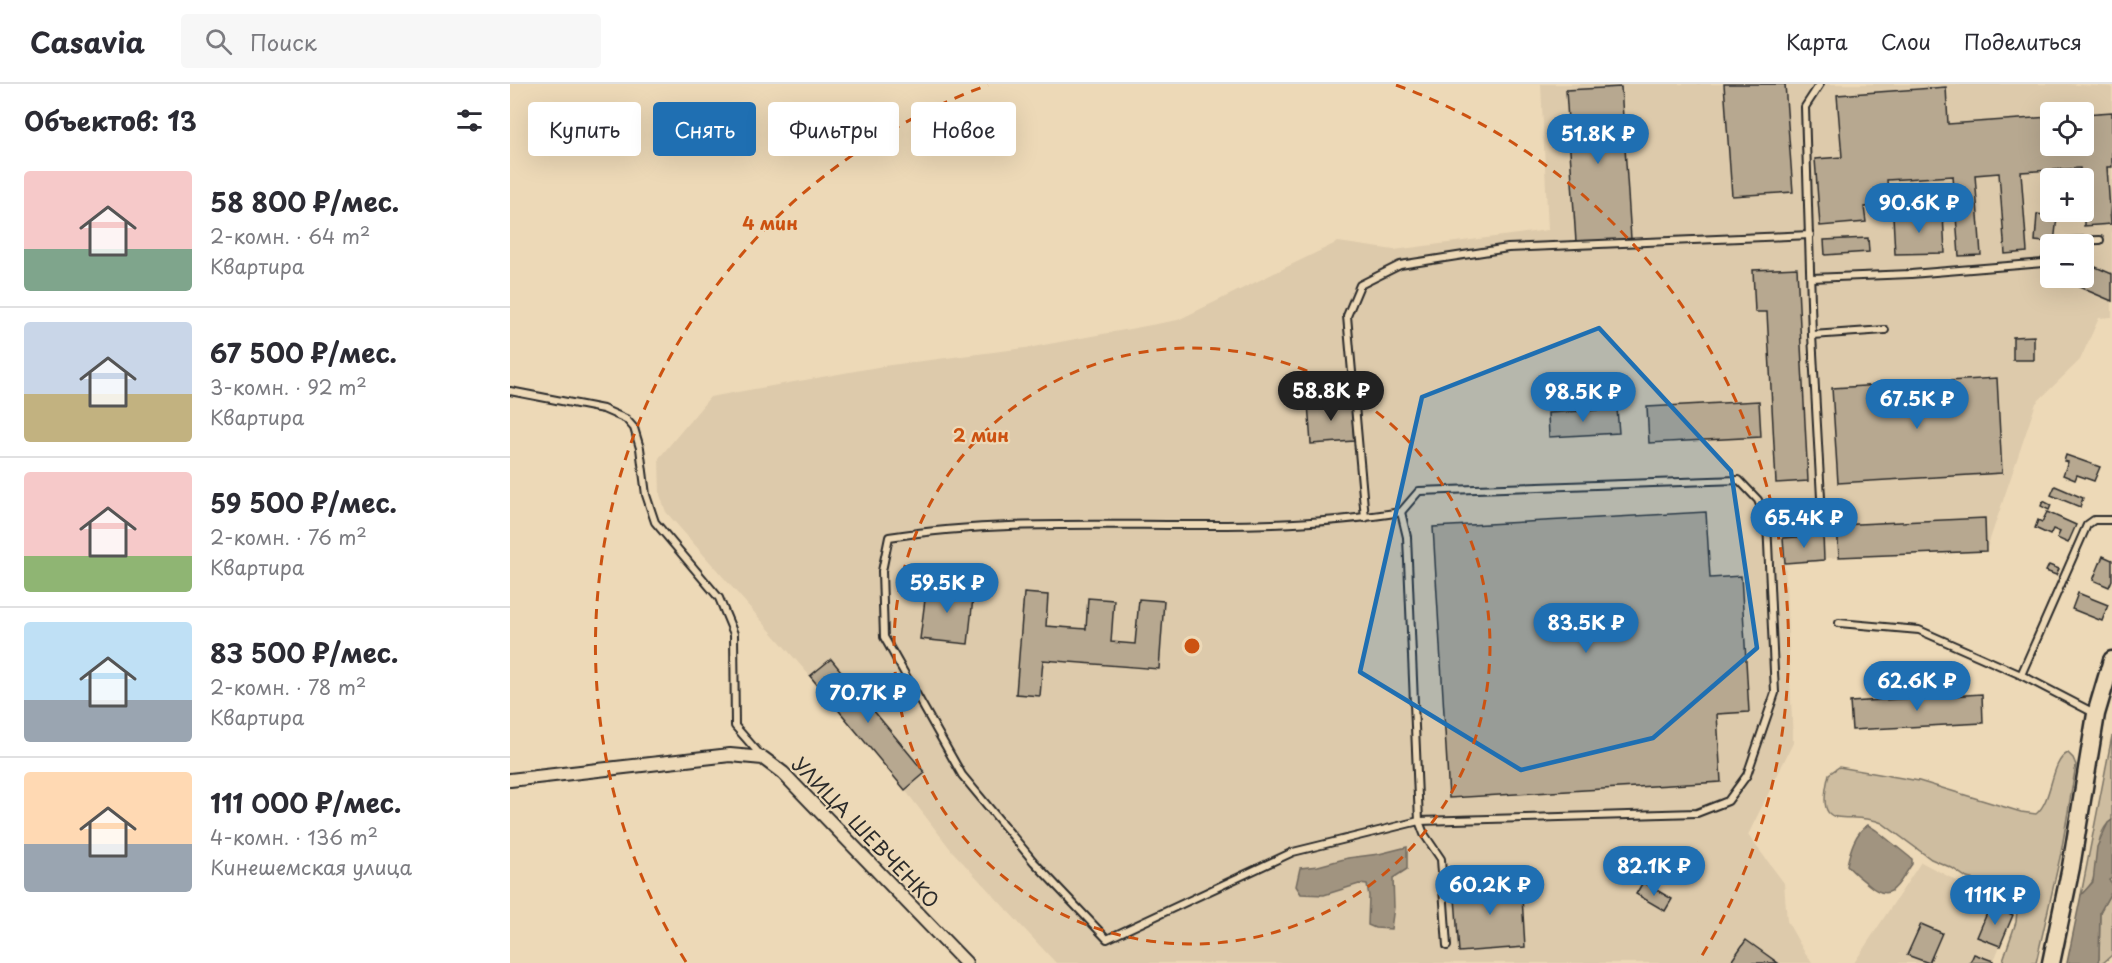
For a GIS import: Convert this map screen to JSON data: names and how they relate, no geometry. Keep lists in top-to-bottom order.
{
  "streets": {
    "street": ["УЛИЦА ШЕВЧЕНКО"]
  },
  "page": {
    "header": "Casavia",
    "search": "Поиск",
    "nav": ["Карта", "Слои", "Поделиться"],
    "heading": "Объектов: 13",
    "map_buttons": ["+", "−"],
    "chip": [
      "Купить",
      "Снять",
      "Фильтры",
      "Новое"
    ],
    "price": [
      "51.8K ₽",
      "90.6K ₽",
      "58.8K ₽",
      "98.5K ₽",
      "67.5K ₽",
      "65.4K ₽",
      "59.5K ₽",
      "83.5K ₽",
      "62.6K ₽",
      "70.7K ₽",
      "82.1K ₽",
      "60.2K ₽",
      "111K ₽"
    ],
    "list": [
      {
        "name": "58 800 ₽/мес.",
        "note": "2-комн. · 64 m² · Квартира"
      },
      {
        "name": "67 500 ₽/мес.",
        "note": "3-комн. · 92 m² · Квартира"
      },
      {
        "name": "59 500 ₽/мес.",
        "note": "2-комн. · 76 m² · Квартира"
      },
      {
        "name": "83 500 ₽/мес.",
        "note": "2-комн. · 78 m² · Квартира"
      },
      {
        "name": "111 000 ₽/мес.",
        "note": "4-комн. · 136 m² · Кинешемская улица"
      }
    ]
  },
  "rings": ["4 мин", "2 мин"]
}
